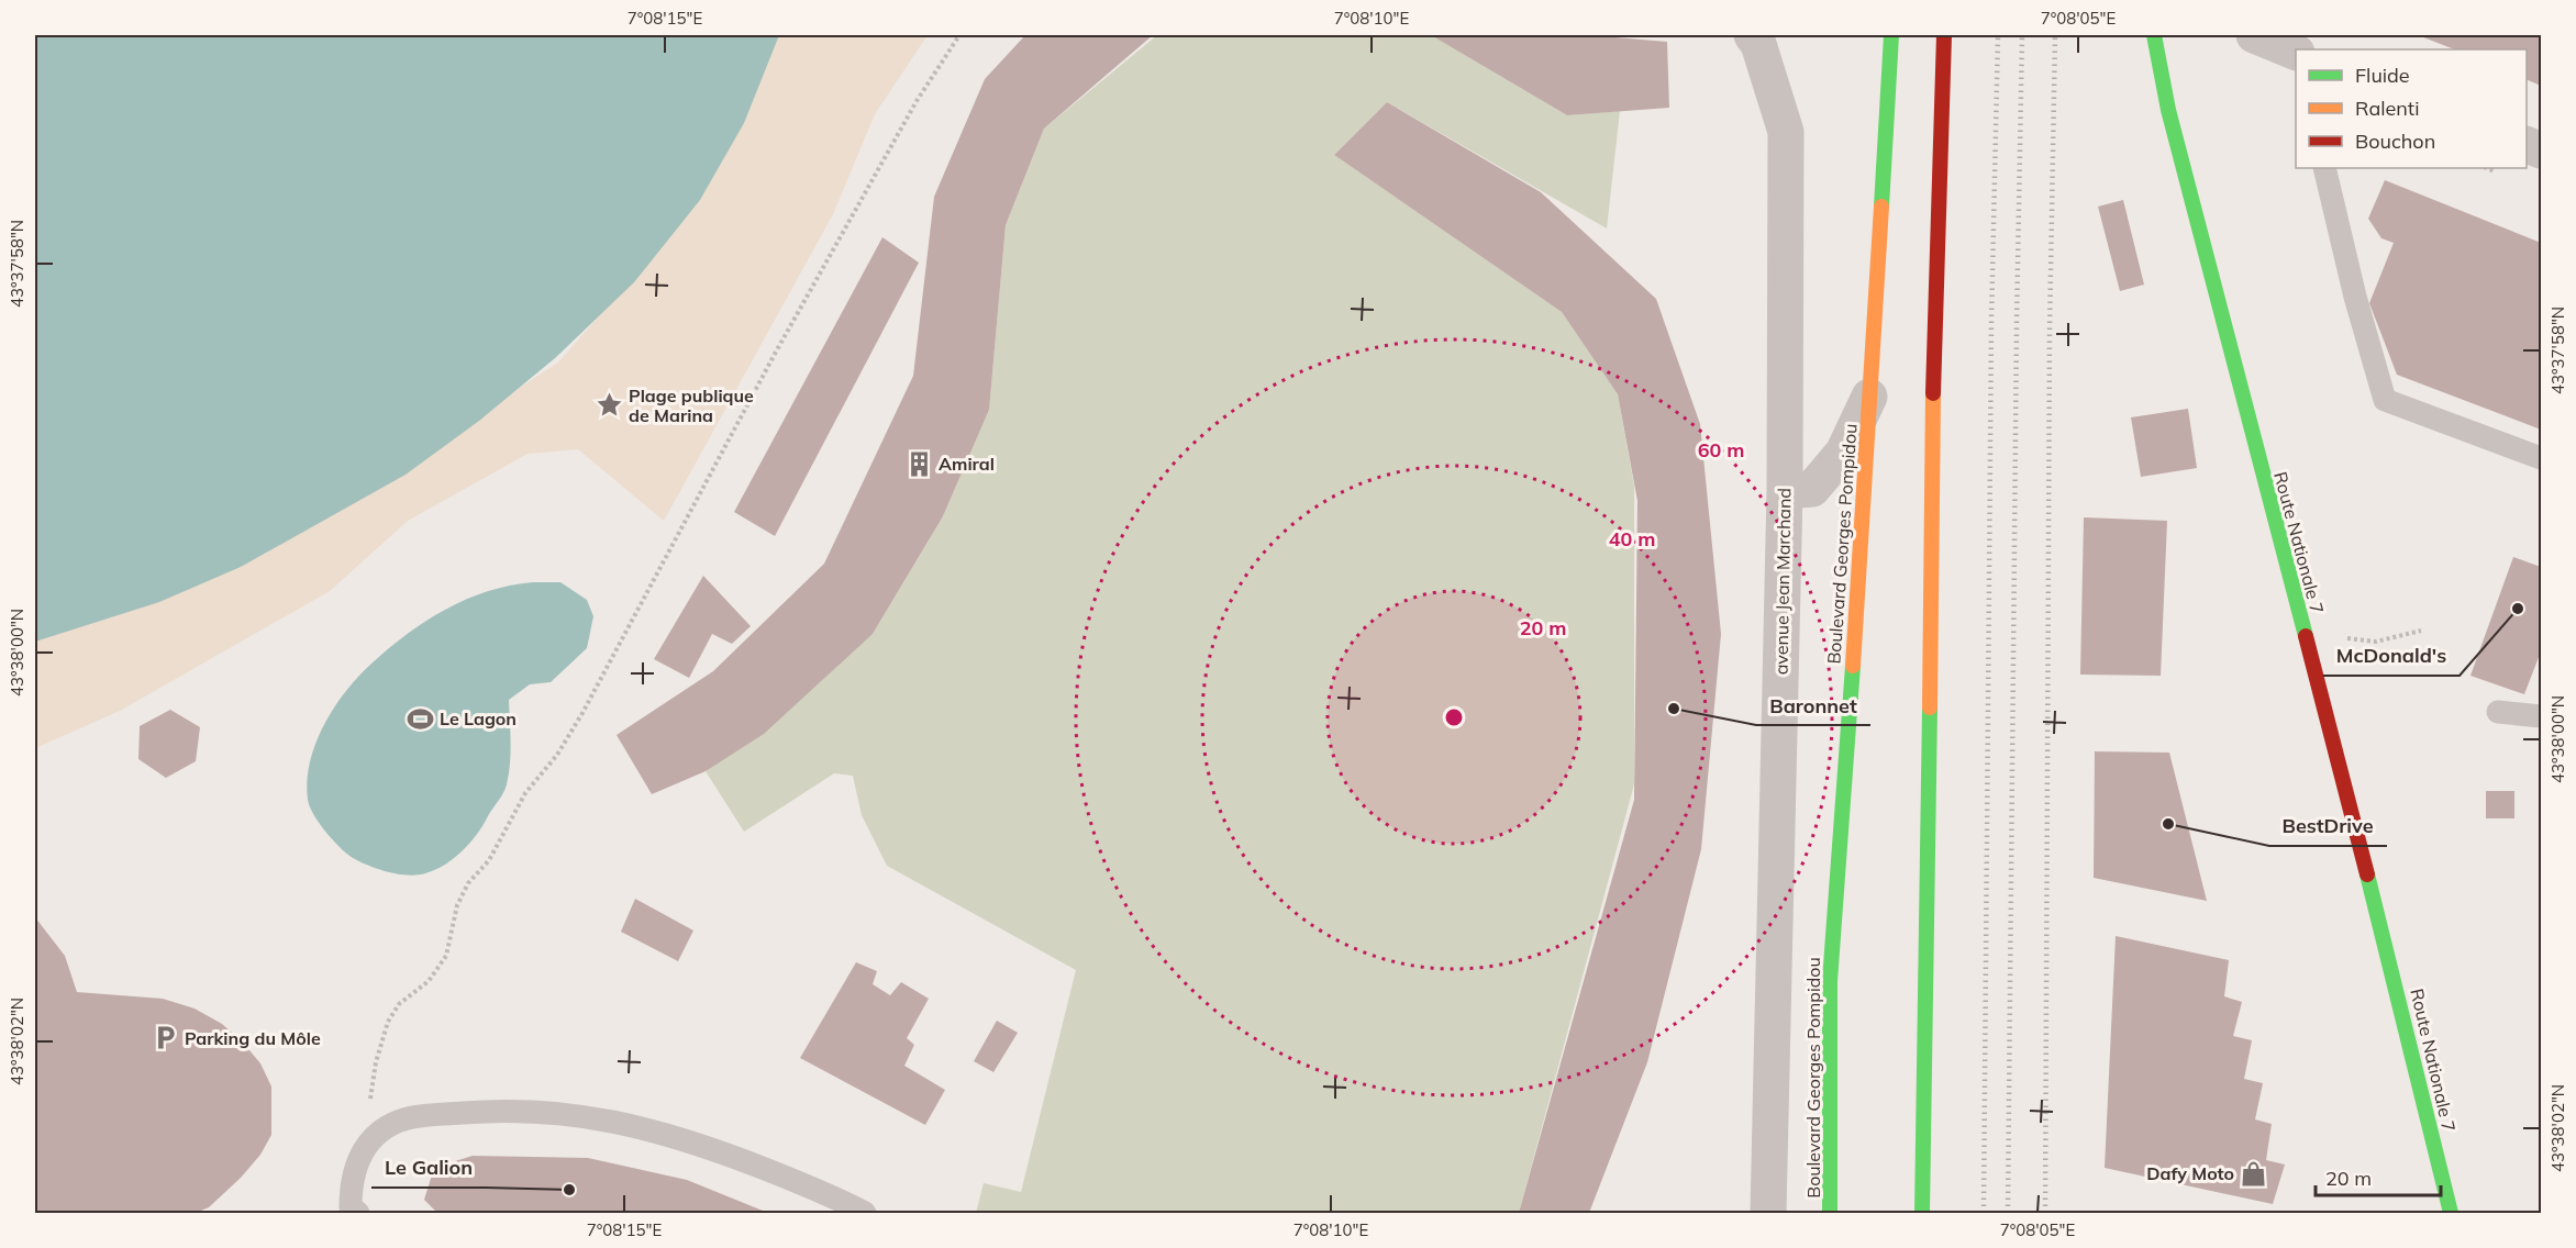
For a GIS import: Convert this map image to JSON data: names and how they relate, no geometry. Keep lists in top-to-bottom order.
{
  "streets": {
    "main road": ["Route Nationale 7", "Boulevard Georges Pompidou"],
    "street": ["avenue Jean Marchand"]
  },
  "places": {
    "place": ["Plage publique de Marina"],
    "building": ["Amiral"],
    "other": [
      "McDonald's",
      "Baronnet",
      "BestDrive",
      "Le Galion"
    ],
    "sports": ["Le Lagon"],
    "parking": ["Parking du Môle"],
    "shop": ["Dafy Moto"]
  },
  "legend": ["Fluide", "Ralenti", "Bouchon"],
  "scale_bar": "20 m",
  "coordinates": [
    "7°08'15\"E",
    "7°08'10\"E",
    "7°08'05\"E",
    "43°37'58\"N",
    "43°38'00\"N",
    "43°38'02\"N"
  ],
  "rings": ["60 m", "40 m", "20 m"]
}
